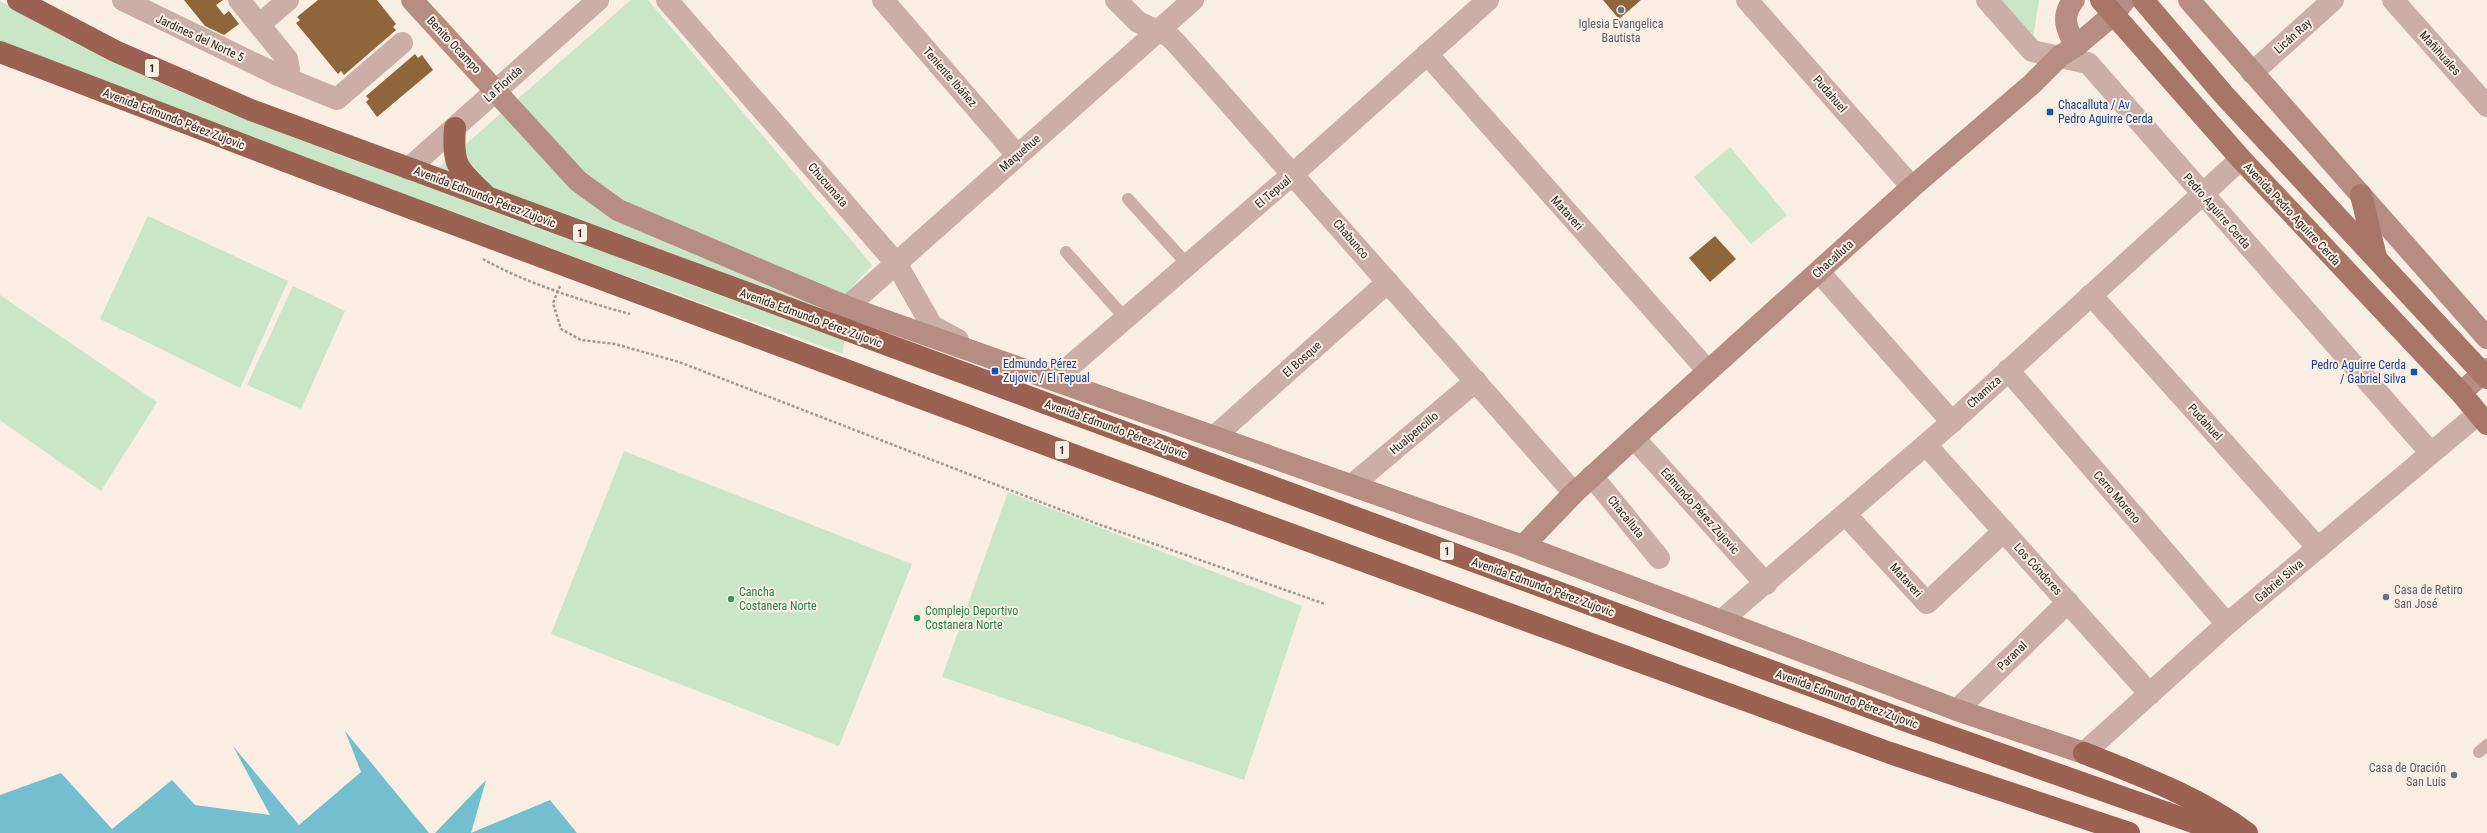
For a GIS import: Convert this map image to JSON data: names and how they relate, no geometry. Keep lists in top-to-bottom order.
{
  "streets": {
    "highway": ["1", "Avenida Edmundo Pérez Zujovic"],
    "main road": ["Avenida Pedro Aguirre Cerda"],
    "street": [
      "Licán Ray",
      "Jardines del Norte 5",
      "Benito Ocampo",
      "Mañihuales",
      "Teniente Ibáñez",
      "La Florida",
      "Pudahuel",
      "Maquehue",
      "Chucumata",
      "El Tepual",
      "Pedro Aguirre Cerda",
      "Mataveri",
      "Chabunco",
      "Chacalluta",
      "El Bosque",
      "Chamiza",
      "Hualpencillo",
      "Cerro Moreno",
      "Edmundo Pérez Zujovic",
      "Los Cóndores",
      "Gabriel Silva",
      "Paranal"
    ]
  },
  "crossings": [
    ["Benito Ocampo", "La Florida"],
    ["Benito Ocampo", "Avenida Edmundo Pérez Zujovic"],
    ["Teniente Ibáñez", "Maquehue"],
    ["La Florida", "Avenida Edmundo Pérez Zujovic"],
    ["Pudahuel", "Chacalluta"],
    ["Pudahuel", "Chamiza"],
    ["Pudahuel", "Gabriel Silva"],
    ["Avenida Edmundo Pérez Zujovic", "Maquehue"],
    ["Avenida Edmundo Pérez Zujovic", "Chucumata"],
    ["Avenida Edmundo Pérez Zujovic", "El Tepual"],
    ["Avenida Edmundo Pérez Zujovic", "Chacalluta"],
    ["Avenida Edmundo Pérez Zujovic", "El Bosque"],
    ["Avenida Edmundo Pérez Zujovic", "Chamiza"],
    ["Avenida Edmundo Pérez Zujovic", "Hualpencillo"],
    ["Avenida Edmundo Pérez Zujovic", "Gabriel Silva"],
    ["Avenida Edmundo Pérez Zujovic", "Paranal"],
    ["Maquehue", "Chucumata"],
    ["Maquehue", "Chabunco"],
    ["El Tepual", "Mataveri"],
    ["El Tepual", "Chabunco"],
    ["Pedro Aguirre Cerda", "Chacalluta"],
    ["Pedro Aguirre Cerda", "Chamiza"],
    ["Pedro Aguirre Cerda", "Gabriel Silva"],
    ["Mataveri", "Chacalluta"],
    ["Mataveri", "Chamiza"],
    ["Mataveri", "Los Cóndores"],
    ["Avenida Pedro Aguirre Cerda", "Chacalluta"],
    ["Avenida Pedro Aguirre Cerda", "Chamiza"],
    ["Avenida Pedro Aguirre Cerda", "Gabriel Silva"],
    ["Chabunco", "Chacalluta"],
    ["Chabunco", "El Bosque"],
    ["Chabunco", "Hualpencillo"],
    ["Chacalluta", "Edmundo Pérez Zujovic"],
    ["Chamiza", "Cerro Moreno"],
    ["Chamiza", "Edmundo Pérez Zujovic"],
    ["Chamiza", "Los Cóndores"],
    ["Cerro Moreno", "Gabriel Silva"],
    ["Los Cóndores", "Gabriel Silva"],
    ["Los Cóndores", "Paranal"]
  ],
  "places": {
    "other": [
      "Iglesia Evangelica Bautista",
      "Casa de Retiro San José",
      "Cancha Costanera Norte",
      "Complejo Deportivo Costanera Norte",
      "Casa de Oración San Luis"
    ],
    "transit": ["Chacalluta / Av Pedro Aguirre Cerda", "Edmundo Pérez Zujovic / El Tepual", "Pedro Aguirre Cerda / Gabriel Silva"]
  }
}
